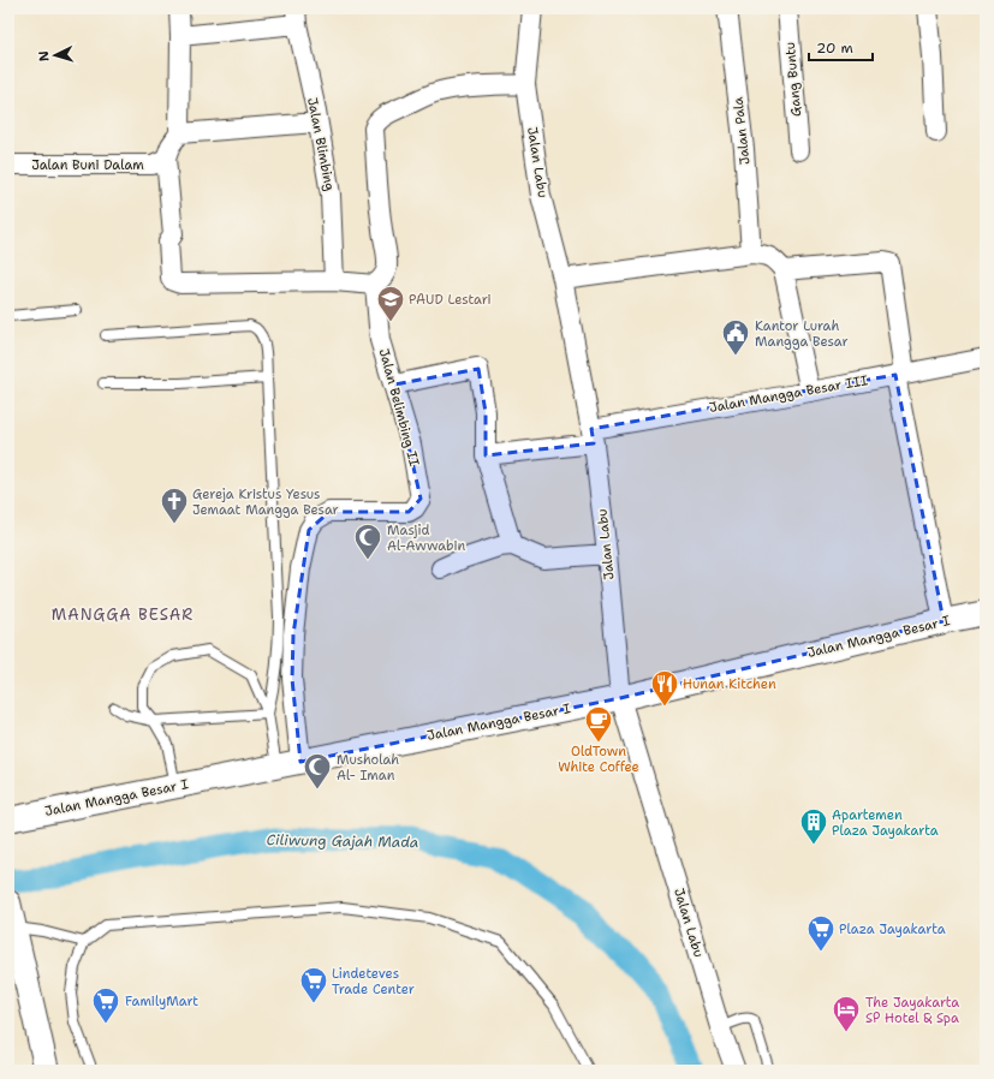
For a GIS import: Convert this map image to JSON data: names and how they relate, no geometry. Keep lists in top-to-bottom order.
{
  "streets": {
    "street": [
      "Gang Buntu",
      "Jalan Pala",
      "Jalan Blimbing",
      "Jalan Labu",
      "Jalan Buni Dalam",
      "Jalan Mangga Besar III",
      "Jalan Belimbing II",
      "Jalan Mangga Besar I"
    ]
  },
  "crossings": [
    ["Jalan Labu", "Jalan Mangga Besar III"],
    ["Jalan Labu", "Jalan Mangga Besar I"],
    ["Jalan Belimbing II", "Jalan Mangga Besar I"]
  ],
  "districts": ["MANGGA BESAR"],
  "water": ["Ciliwung Gajah Mada"],
  "places": {
    "school or university": ["PAUD Lestari"],
    "public building": ["Kantor Lurah Mangga Besar"],
    "church": ["Gereja Kristus Yesus Jemaat Mangga Besar"],
    "mosque": ["Masjid Al-Awwabin", "Musholah Al- Iman"],
    "restaurant": ["Hunan Kitchen"],
    "cafe": ["OldTown White Coffee"],
    "building": ["Apartemen Plaza Jayakarta"],
    "supermarket": ["Plaza Jayakarta", "Lindeteves Trade Center", "FamilyMart"],
    "hotel": ["The Jayakarta SP Hotel & Spa"]
  },
  "scale_bar": "20 m",
  "north": "left"
}
